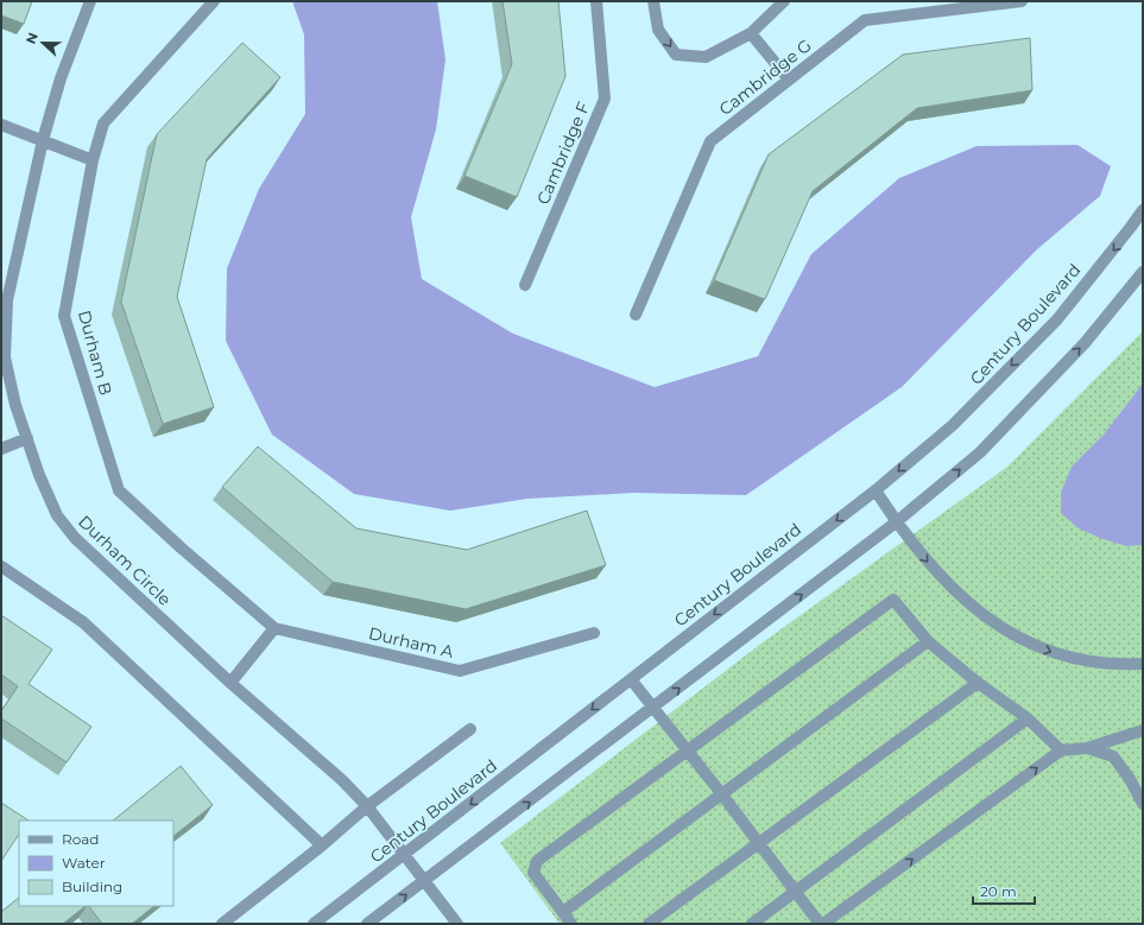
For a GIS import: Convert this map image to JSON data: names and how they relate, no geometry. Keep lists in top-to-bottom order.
{
  "streets": {
    "street": [
      "Cambridge G",
      "Cambridge F",
      "Century Boulevard",
      "Durham B",
      "Durham Circle",
      "Durham A"
    ]
  },
  "crossings": [
    ["Century Boulevard", "Durham Circle"],
    ["Durham B", "Durham A"]
  ],
  "legend": ["Road", "Water", "Building"],
  "scale_bar": "20 m",
  "north": "left"
}
